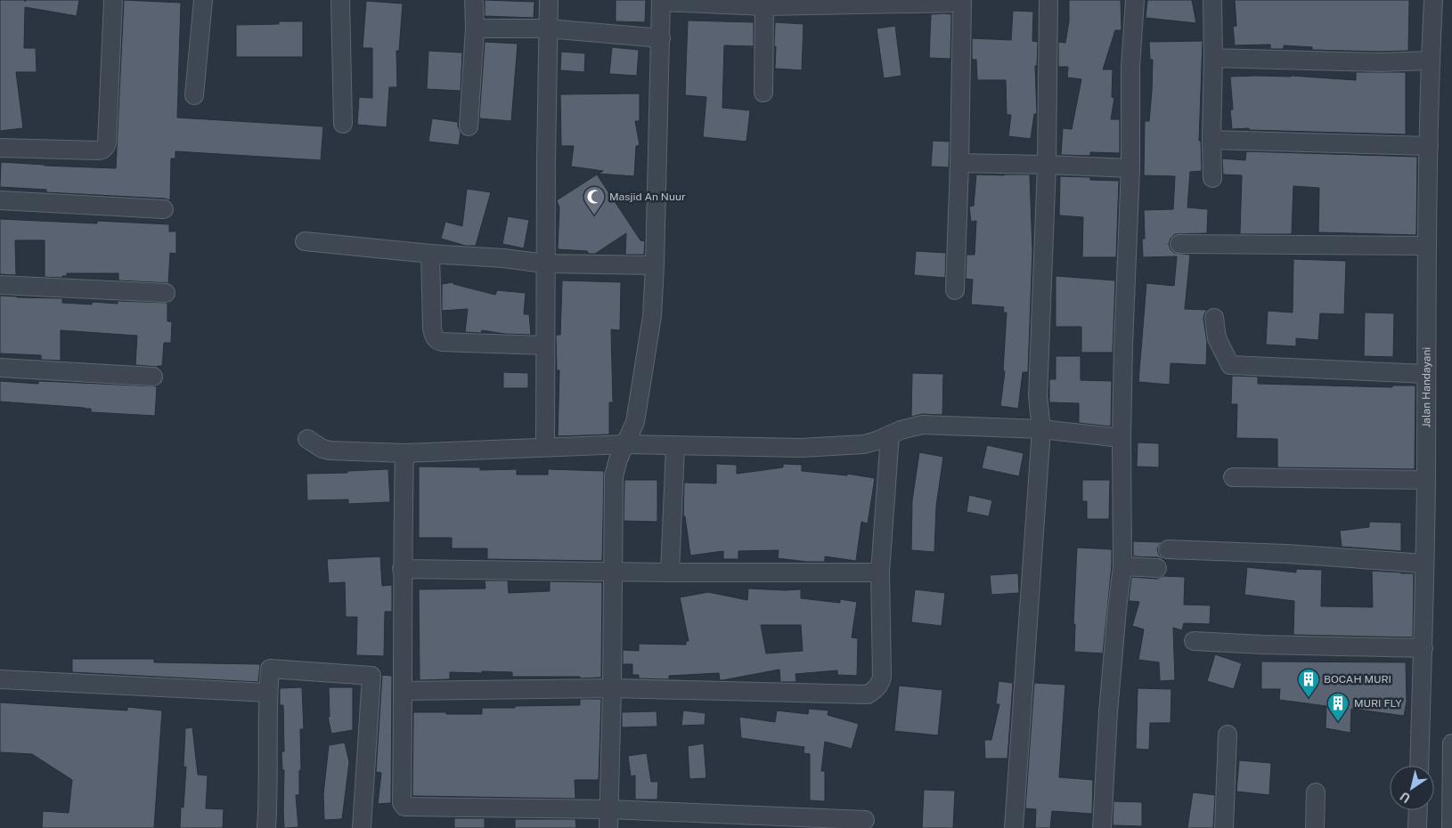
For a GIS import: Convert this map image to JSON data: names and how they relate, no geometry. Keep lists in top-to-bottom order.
{
  "streets": {
    "street": ["Jalan Handayani"]
  },
  "places": {
    "mosque": ["Masjid An Nuur"],
    "building": ["BOCAH MURI", "MURI FLY"]
  },
  "north": "bottom left"
}
